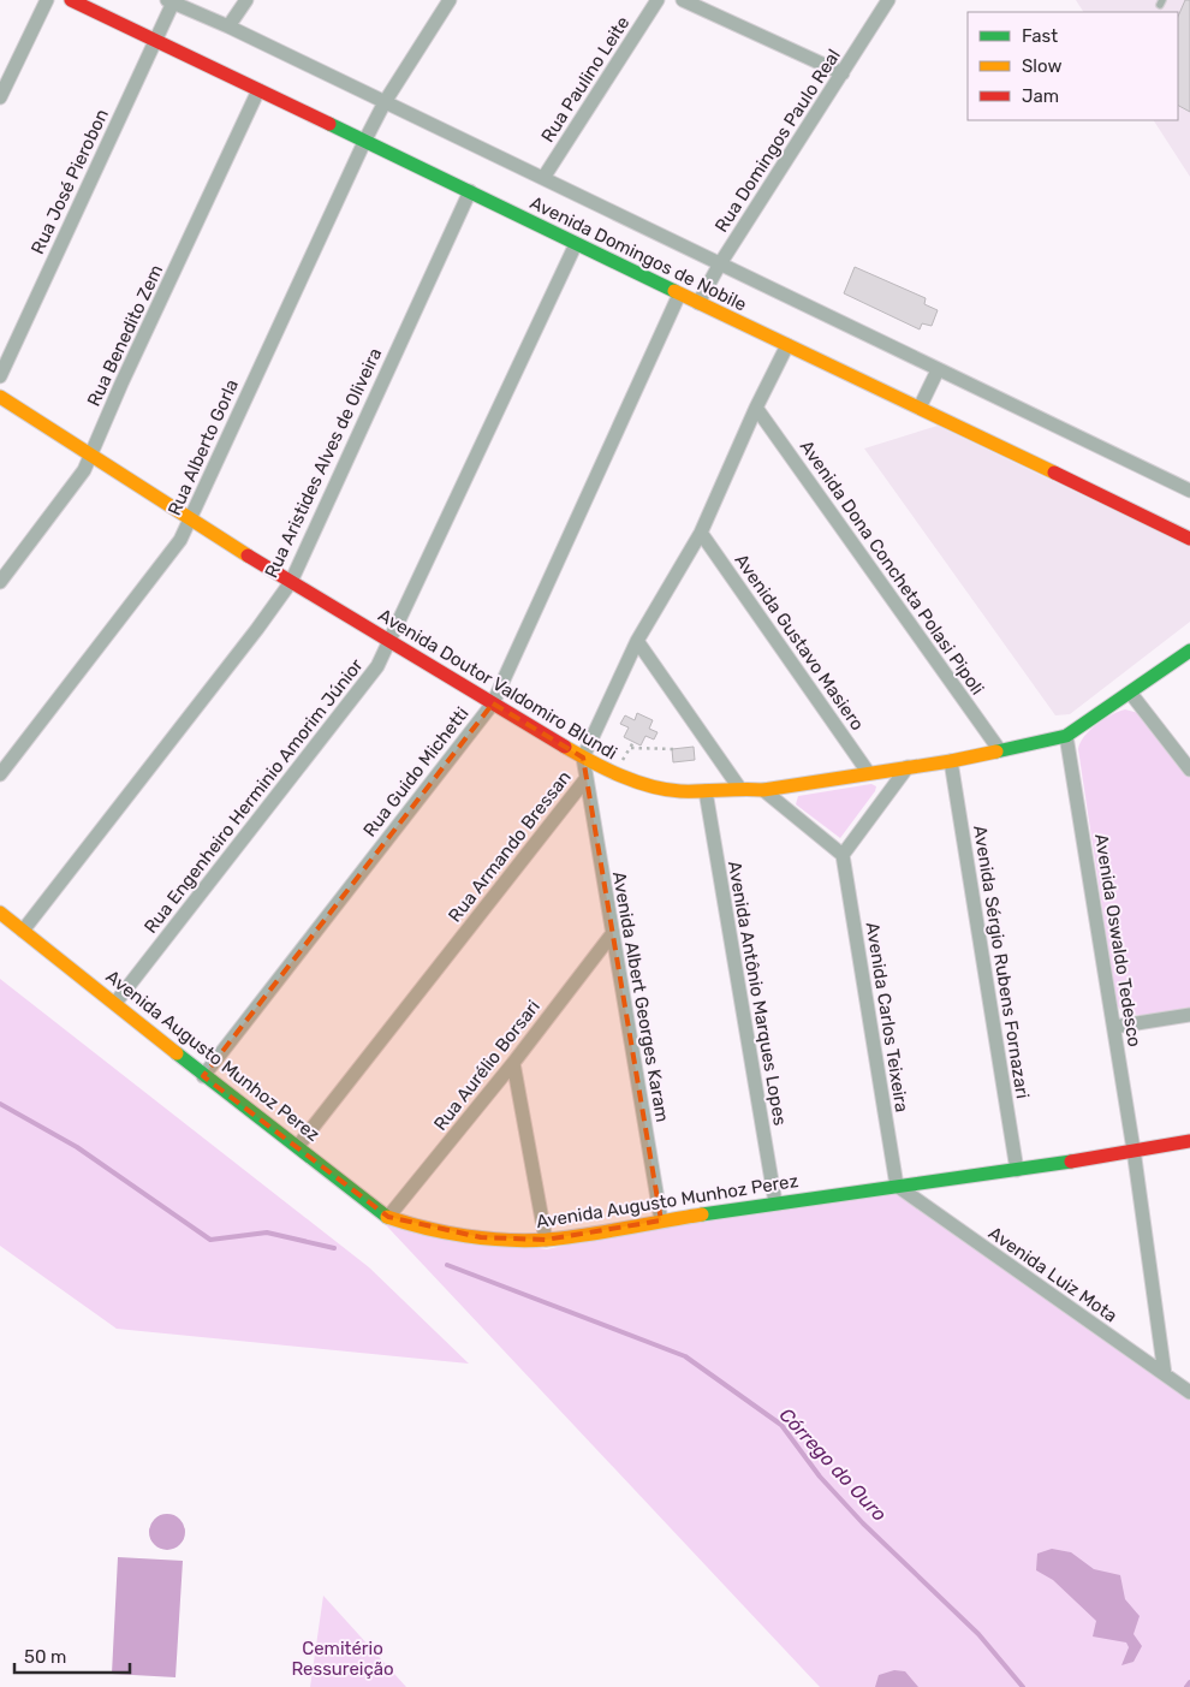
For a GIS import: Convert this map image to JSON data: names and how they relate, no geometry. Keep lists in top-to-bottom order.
{
  "streets": {
    "street": [
      "Rua Paulino Leite",
      "Rua Domingos Paulo Real",
      "Rua José Pierobon",
      "Avenida Domingos de Nobile",
      "Rua Benedito Zem",
      "Rua Alberto Gorla",
      "Rua Aristides Alves de Oliveira",
      "Avenida Dona Concheta Polasi Pipoli",
      "Avenida Gustavo Masiero",
      "Avenida Doutor Valdomiro Blundi",
      "Rua Guido Michetti",
      "Rua Engenheiro Herminio Amorim Júnior",
      "Rua Armando Bressan",
      "Avenida Oswaldo Tedesco",
      "Avenida Sérgio Rubens Fornazari",
      "Avenida Antônio Marques Lopes",
      "Avenida Albert Georges Karam",
      "Avenida Carlos Teixeira",
      "Avenida Augusto Munhoz Perez",
      "Rua Aurélio Borsari",
      "Avenida Luiz Mota"
    ]
  },
  "crossings": [
    ["Rua Paulino Leite", "Avenida Domingos de Nobile"],
    ["Rua Domingos Paulo Real", "Avenida Domingos de Nobile"],
    ["Rua José Pierobon", "Avenida Domingos de Nobile"],
    ["Avenida Domingos de Nobile", "Rua Benedito Zem"],
    ["Avenida Domingos de Nobile", "Rua Alberto Gorla"],
    ["Avenida Domingos de Nobile", "Rua Aristides Alves de Oliveira"],
    ["Avenida Domingos de Nobile", "Rua Guido Michetti"],
    ["Avenida Domingos de Nobile", "Rua Engenheiro Herminio Amorim Júnior"],
    ["Avenida Domingos de Nobile", "Rua Armando Bressan"],
    ["Rua Benedito Zem", "Avenida Doutor Valdomiro Blundi"],
    ["Rua Alberto Gorla", "Avenida Doutor Valdomiro Blundi"],
    ["Rua Aristides Alves de Oliveira", "Avenida Doutor Valdomiro Blundi"],
    ["Rua Aristides Alves de Oliveira", "Avenida Augusto Munhoz Perez"],
    ["Avenida Dona Concheta Polasi Pipoli", "Avenida Doutor Valdomiro Blundi"],
    ["Avenida Dona Concheta Polasi Pipoli", "Rua Armando Bressan"],
    ["Avenida Gustavo Masiero", "Avenida Doutor Valdomiro Blundi"],
    ["Avenida Gustavo Masiero", "Rua Armando Bressan"],
    ["Avenida Doutor Valdomiro Blundi", "Rua Guido Michetti"],
    ["Avenida Doutor Valdomiro Blundi", "Rua Engenheiro Herminio Amorim Júnior"],
    ["Avenida Doutor Valdomiro Blundi", "Rua Armando Bressan"],
    ["Avenida Doutor Valdomiro Blundi", "Avenida Oswaldo Tedesco"],
    ["Avenida Doutor Valdomiro Blundi", "Avenida Sérgio Rubens Fornazari"],
    ["Avenida Doutor Valdomiro Blundi", "Avenida Antônio Marques Lopes"],
    ["Rua Guido Michetti", "Avenida Augusto Munhoz Perez"],
    ["Rua Engenheiro Herminio Amorim Júnior", "Avenida Augusto Munhoz Perez"],
    ["Rua Armando Bressan", "Avenida Albert Georges Karam"],
    ["Rua Armando Bressan", "Avenida Augusto Munhoz Perez"],
    ["Avenida Oswaldo Tedesco", "Avenida Augusto Munhoz Perez"],
    ["Avenida Oswaldo Tedesco", "Avenida Luiz Mota"],
    ["Avenida Sérgio Rubens Fornazari", "Avenida Augusto Munhoz Perez"],
    ["Avenida Antônio Marques Lopes", "Avenida Augusto Munhoz Perez"],
    ["Avenida Albert Georges Karam", "Avenida Augusto Munhoz Perez"],
    ["Avenida Albert Georges Karam", "Rua Aurélio Borsari"],
    ["Avenida Carlos Teixeira", "Avenida Augusto Munhoz Perez"],
    ["Avenida Carlos Teixeira", "Avenida Luiz Mota"],
    ["Avenida Augusto Munhoz Perez", "Rua Aurélio Borsari"],
    ["Avenida Augusto Munhoz Perez", "Avenida Luiz Mota"]
  ],
  "water": ["Córrego do Ouro"],
  "parks": ["Cemitério Ressureição"],
  "legend": ["Fast", "Slow", "Jam"],
  "scale_bar": "50 m"
}
